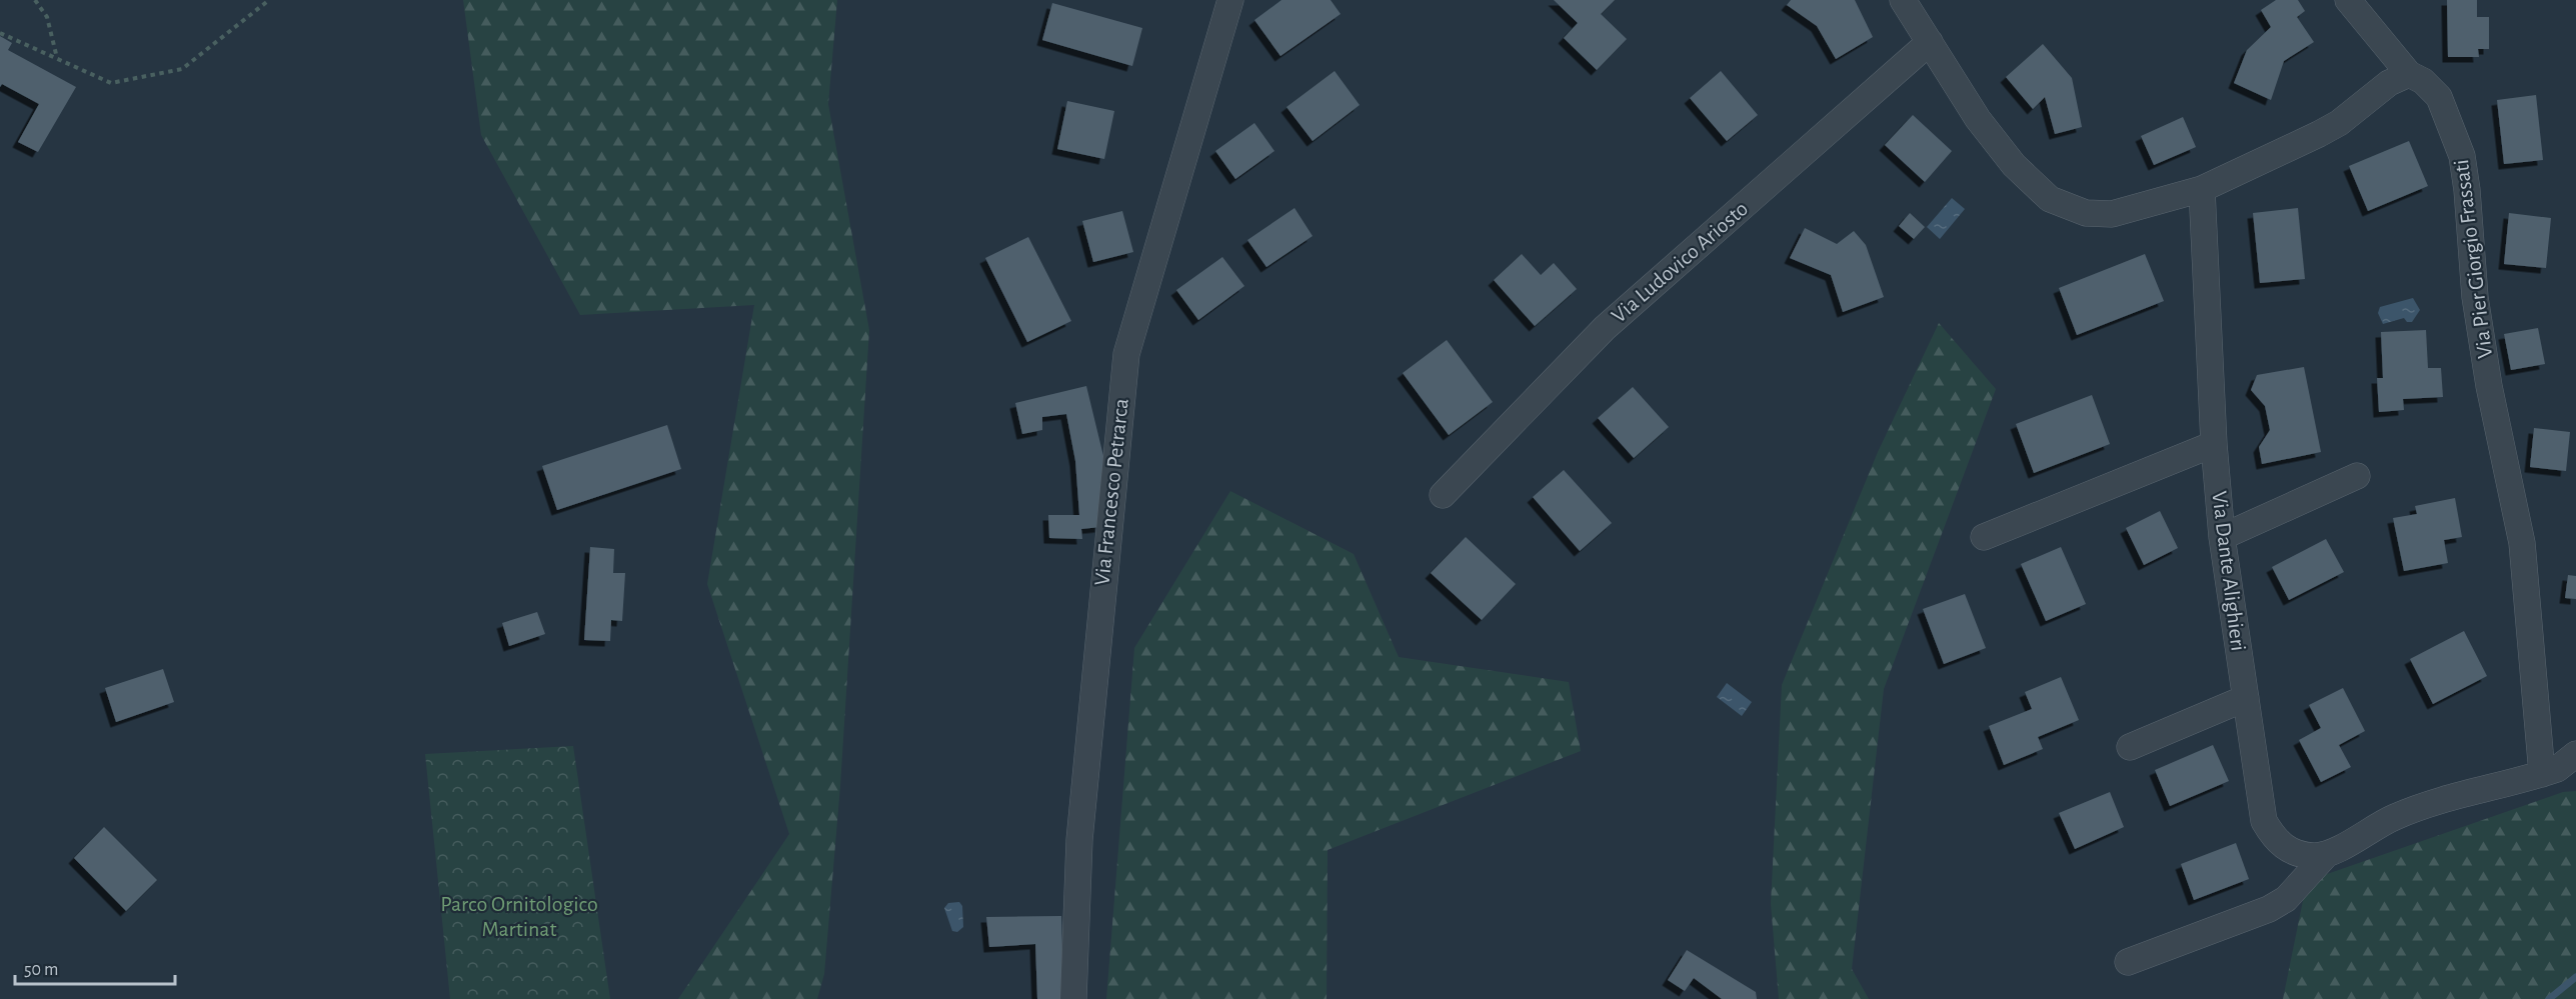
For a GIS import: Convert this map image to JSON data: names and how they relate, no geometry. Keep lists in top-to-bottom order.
{
  "streets": {
    "street": [
      "Via Pier Giorgio Frassati",
      "Via Ludovico Ariosto",
      "Via Francesco Petrarca",
      "Via Dante Alighieri"
    ]
  },
  "parks": ["Parco Ornitologico Martinat"],
  "scale_bar": "50 m"
}
